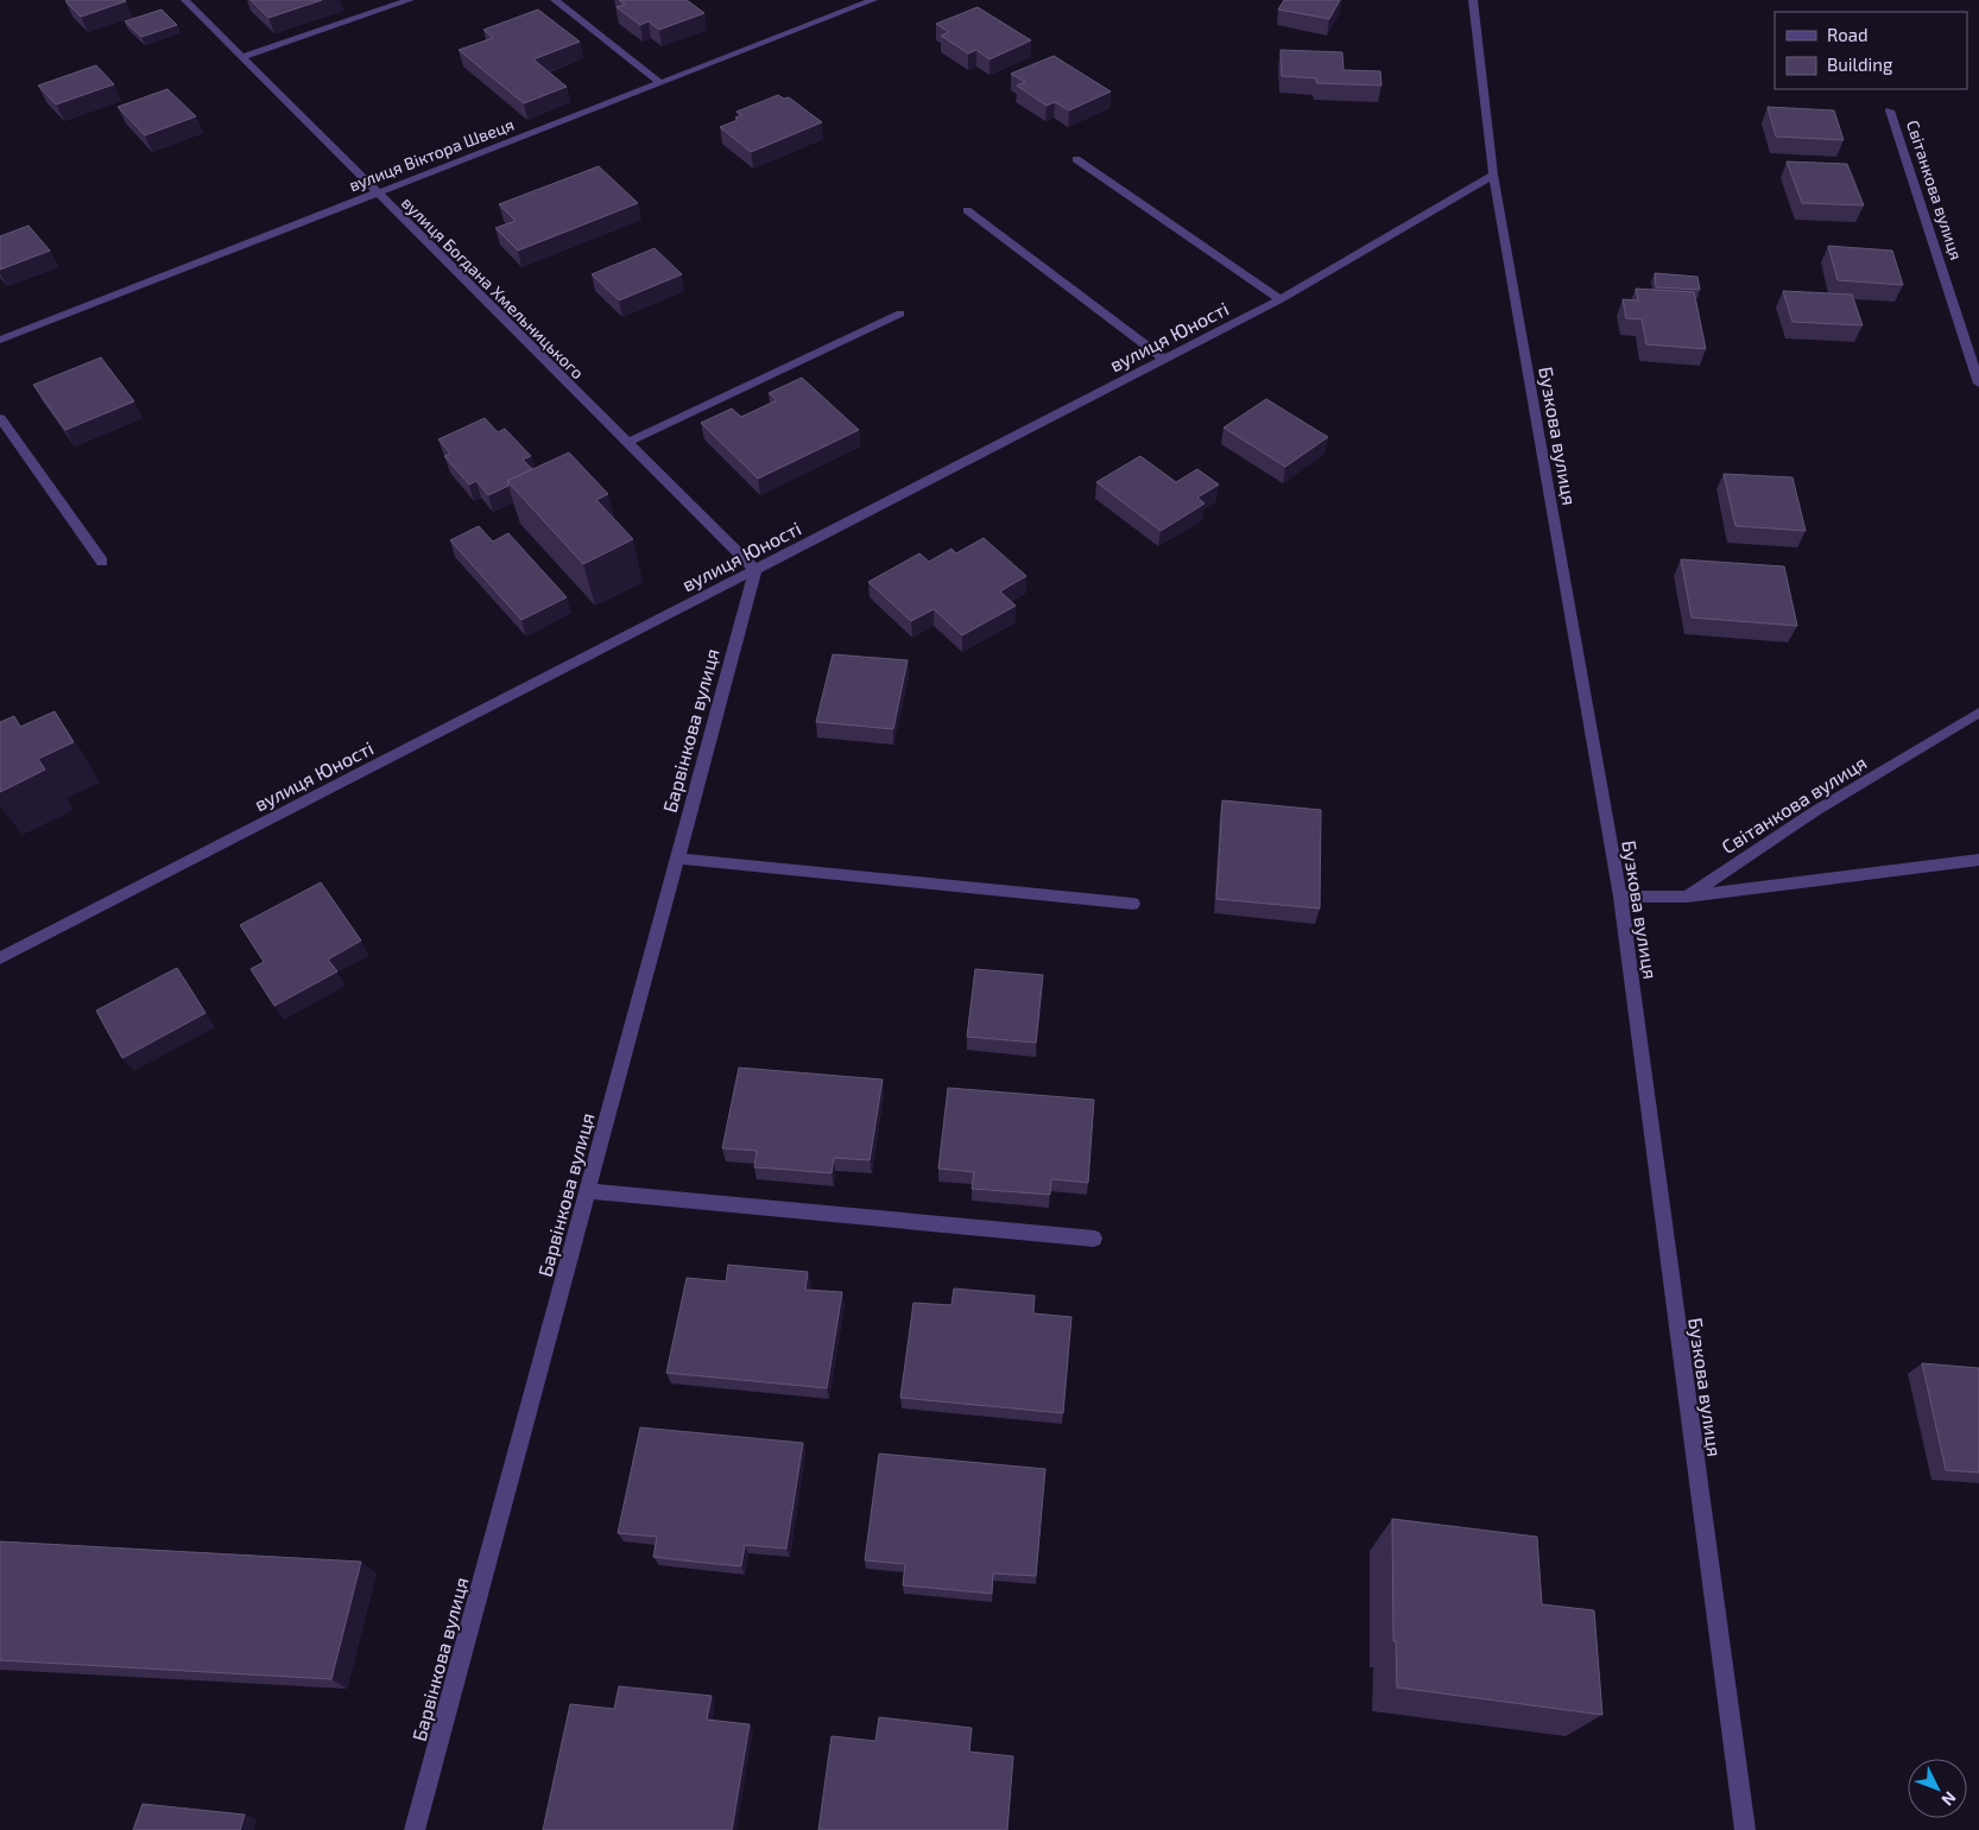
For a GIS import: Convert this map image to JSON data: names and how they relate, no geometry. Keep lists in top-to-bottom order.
{
  "streets": {
    "street": [
      "вулиця Віктора Швеця",
      "Світанкова вулиця",
      "вулиця Богдана Хмельницького",
      "вулиця Юності",
      "Бузкова вулиця",
      "Барвінкова вулиця"
    ]
  },
  "crossings": [
    ["вулиця Віктора Швеця", "вулиця Богдана Хмельницького"],
    ["вулиця Богдана Хмельницького", "вулиця Юності"],
    ["вулиця Богдана Хмельницького", "Барвінкова вулиця"],
    ["вулиця Юності", "Бузкова вулиця"],
    ["вулиця Юності", "Барвінкова вулиця"]
  ],
  "legend": ["Road", "Building"],
  "north": "bottom right"
}
